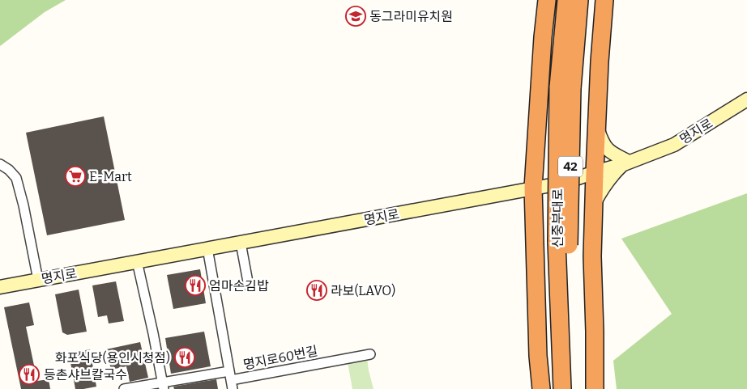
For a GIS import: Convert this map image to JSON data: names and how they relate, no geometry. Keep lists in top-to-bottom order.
{
  "streets": {
    "highway": ["42", "신중부대로"],
    "main road": ["명지로"],
    "street": ["명지로60번길"]
  },
  "crossings": [
    ["명지로", "명지로60번길"]
  ],
  "places": {
    "school or university": ["동그라미유치원"],
    "supermarket": ["E-Mart"],
    "restaurant": [
      "엄마손김밥",
      "라보(LAVO)",
      "화포식당(용인시청점)",
      "등촌샤브칼국수"
    ]
  }
}
